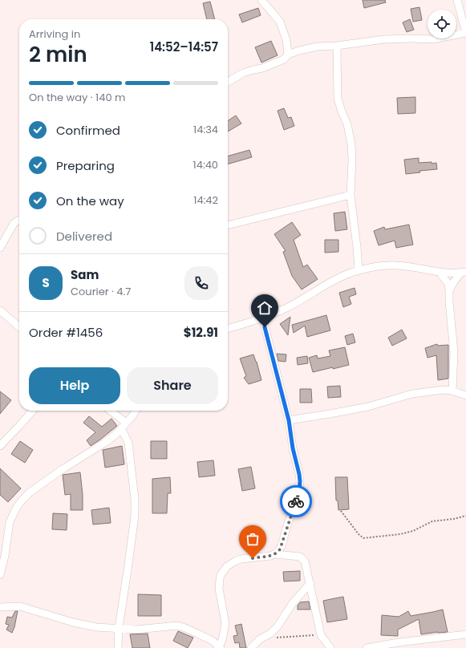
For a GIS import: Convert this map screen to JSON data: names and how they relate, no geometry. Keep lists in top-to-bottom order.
{
  "page": {
    "heading": ["2 min", "Arriving in", "14:52–14:57"],
    "panel": [
      "Sam",
      "Courier · 4.7",
      "Order #1456",
      "$12.91"
    ],
    "bar": "On the way · 140 m",
    "list": [
      ["Confirmed", "14:34"],
      ["Preparing", "14:40"],
      ["On the way", "14:42"],
      "Delivered"
    ],
    "round": "S",
    "buttons": ["Help", "Share"]
  }
}
